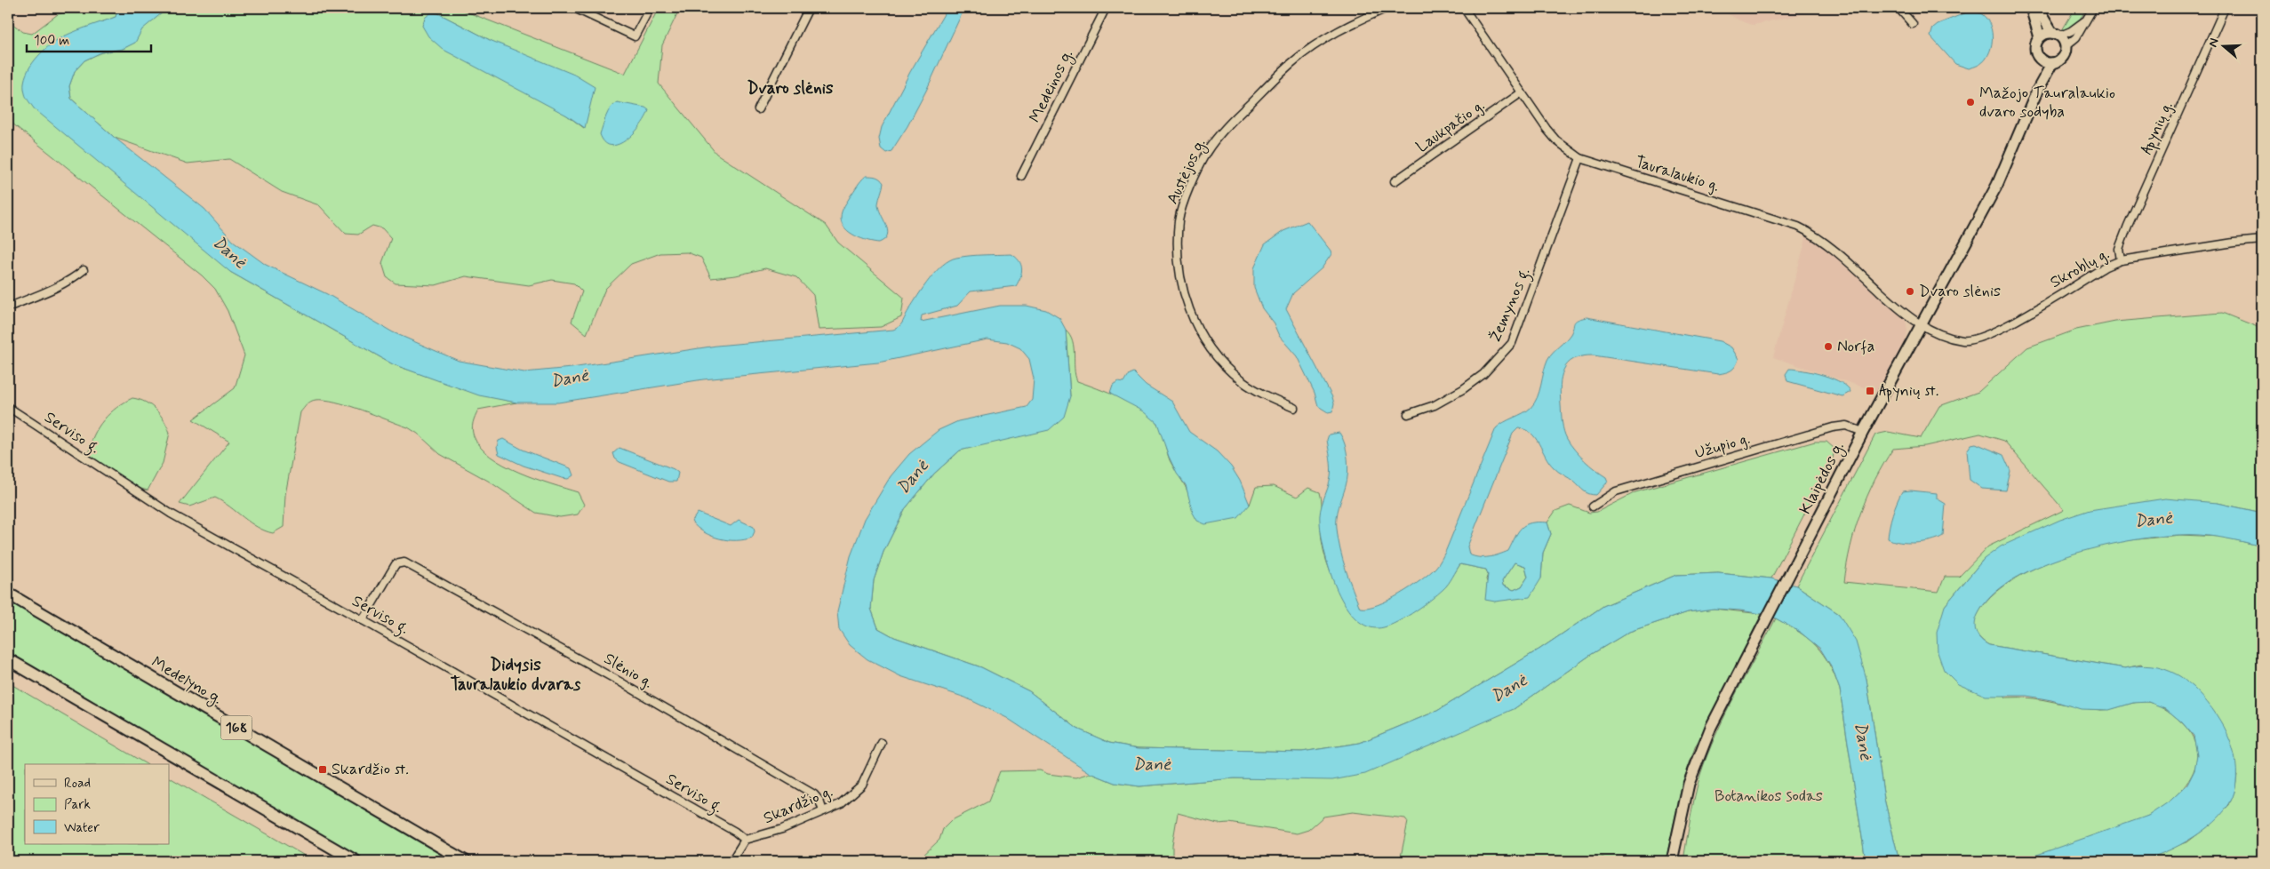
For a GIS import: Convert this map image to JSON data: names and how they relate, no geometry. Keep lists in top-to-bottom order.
{
  "streets": {
    "main road": ["Klaipėdos g.", "Medelyno g.", "168"],
    "street": [
      "Medeinos g.",
      "Laukpačio g.",
      "Apynių g.",
      "Austėjos g.",
      "Tauralaukio g.",
      "Skroblų g.",
      "Žemynos g.",
      "Serviso g.",
      "Užupio g.",
      "Slėnio g.",
      "Skardžio g."
    ]
  },
  "crossings": [
    ["Laukpačio g.", "Tauralaukio g."],
    ["Apynių g.", "Skroblų g."],
    ["Tauralaukio g.", "Skroblų g."],
    ["Tauralaukio g.", "Žemynos g."],
    ["Tauralaukio g.", "Klaipėdos g."],
    ["Skroblų g.", "Klaipėdos g."],
    ["Serviso g.", "Slėnio g."],
    ["Serviso g.", "Skardžio g."],
    ["Užupio g.", "Klaipėdos g."],
    ["Slėnio g.", "Skardžio g."]
  ],
  "districts": ["Dvaro slėnis", "Didysis Tauralaukio dvaras"],
  "water": ["Danė"],
  "parks": ["Botanikos sodas"],
  "places": {
    "other": ["Mažojo Tauralaukio dvaro sodyba", "Dvaro slėnis", "Norfa"],
    "transit": ["Apynių st.", "Skardžio st."]
  },
  "legend": ["Road", "Park", "Water"],
  "scale_bar": "100 m",
  "north": "left"
}
